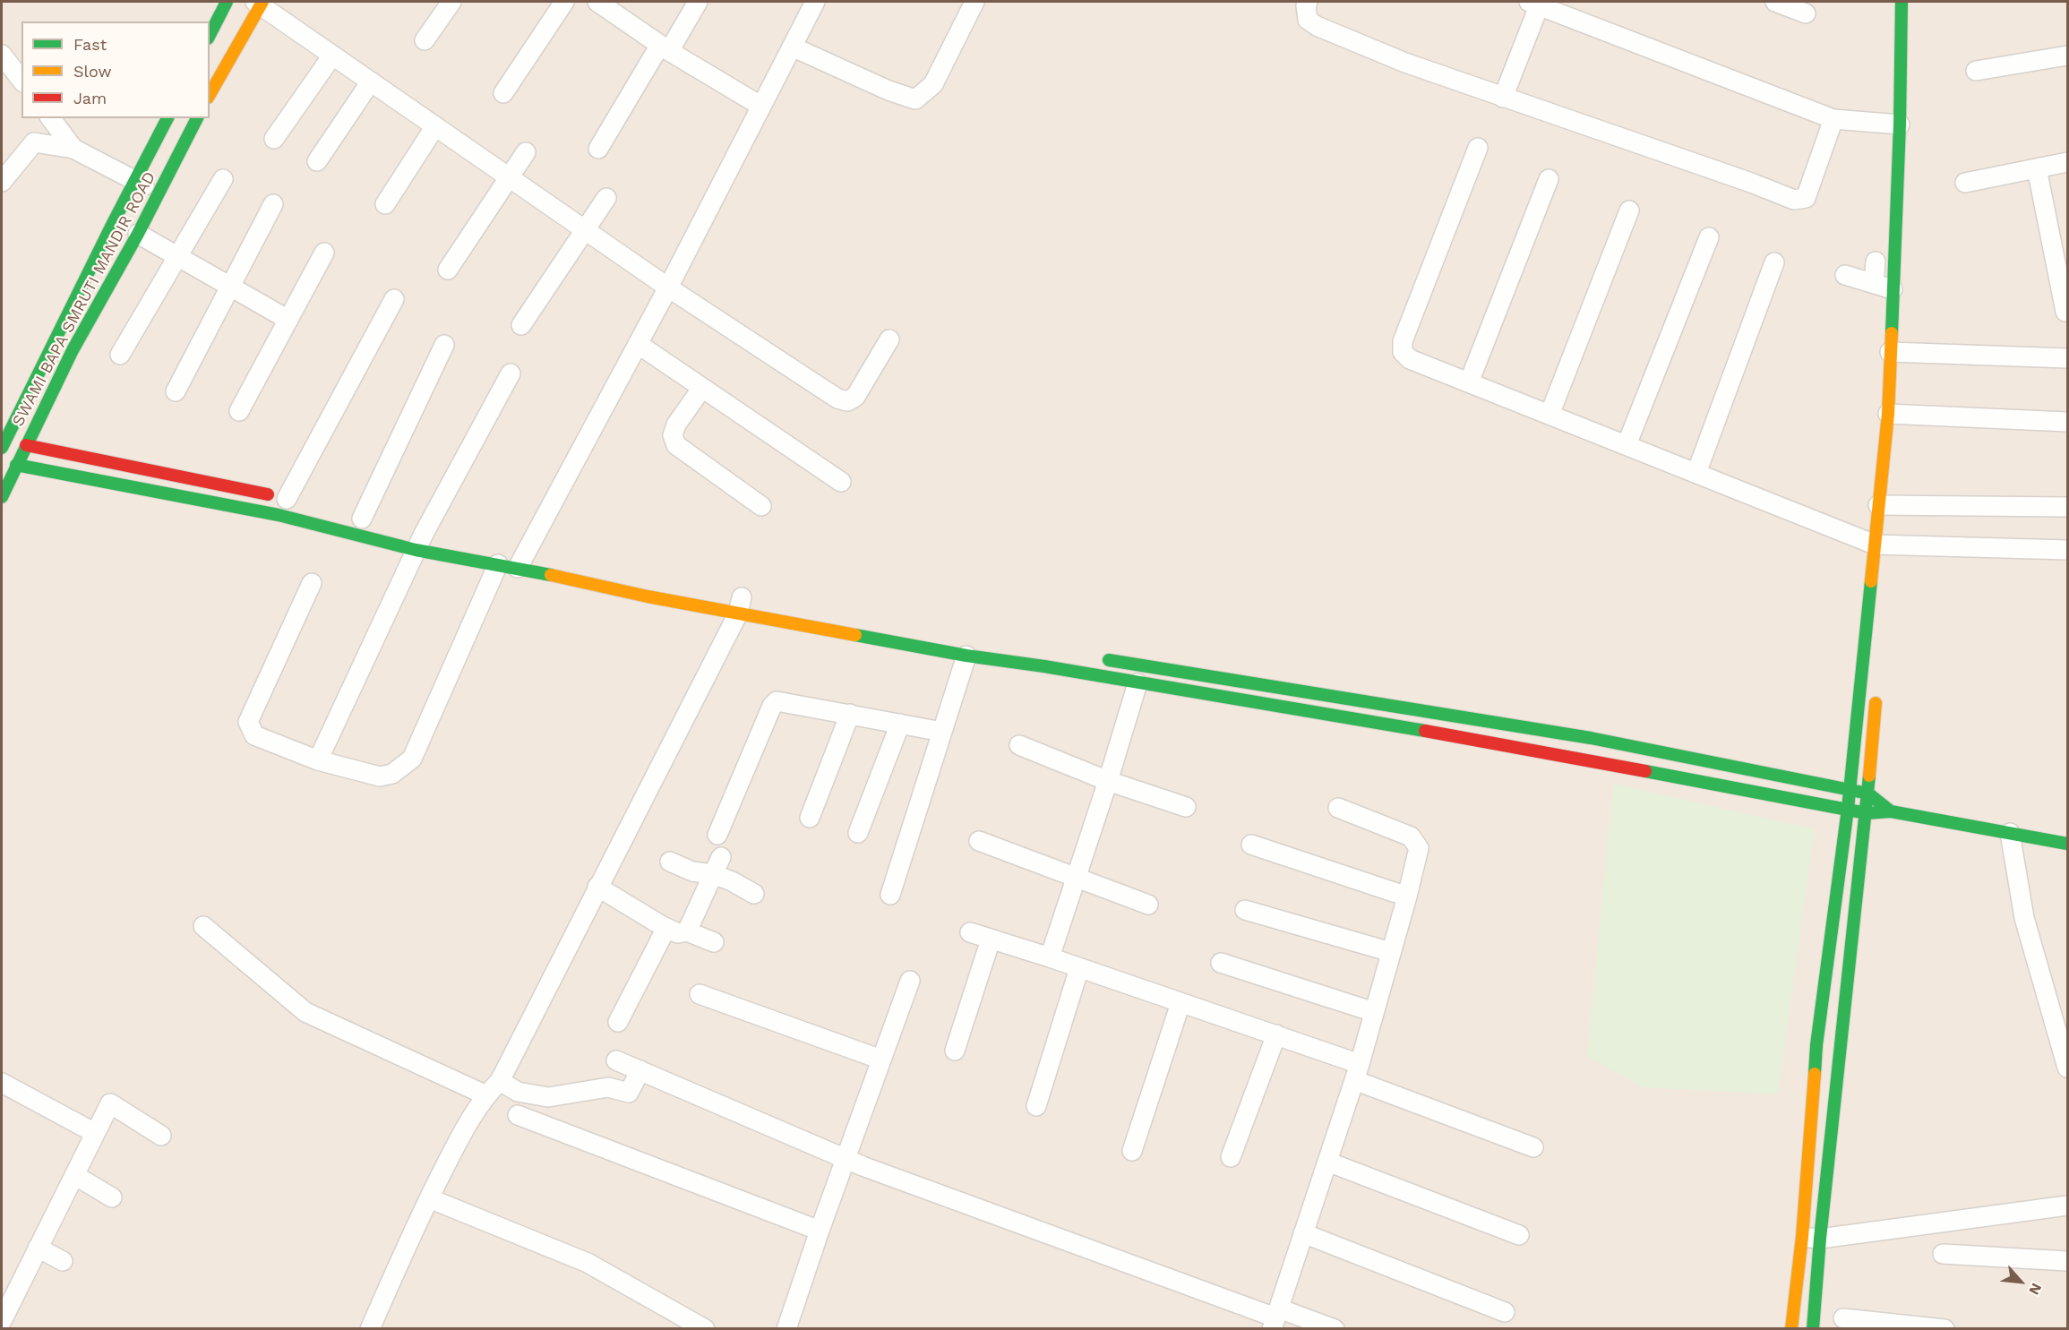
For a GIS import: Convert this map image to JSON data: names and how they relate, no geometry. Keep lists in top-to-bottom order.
{
  "streets": {
    "street": ["SWAMI BAPA SMRUTI MANDIR ROAD"]
  },
  "legend": ["Fast", "Slow", "Jam"],
  "north": "bottom right"
}
